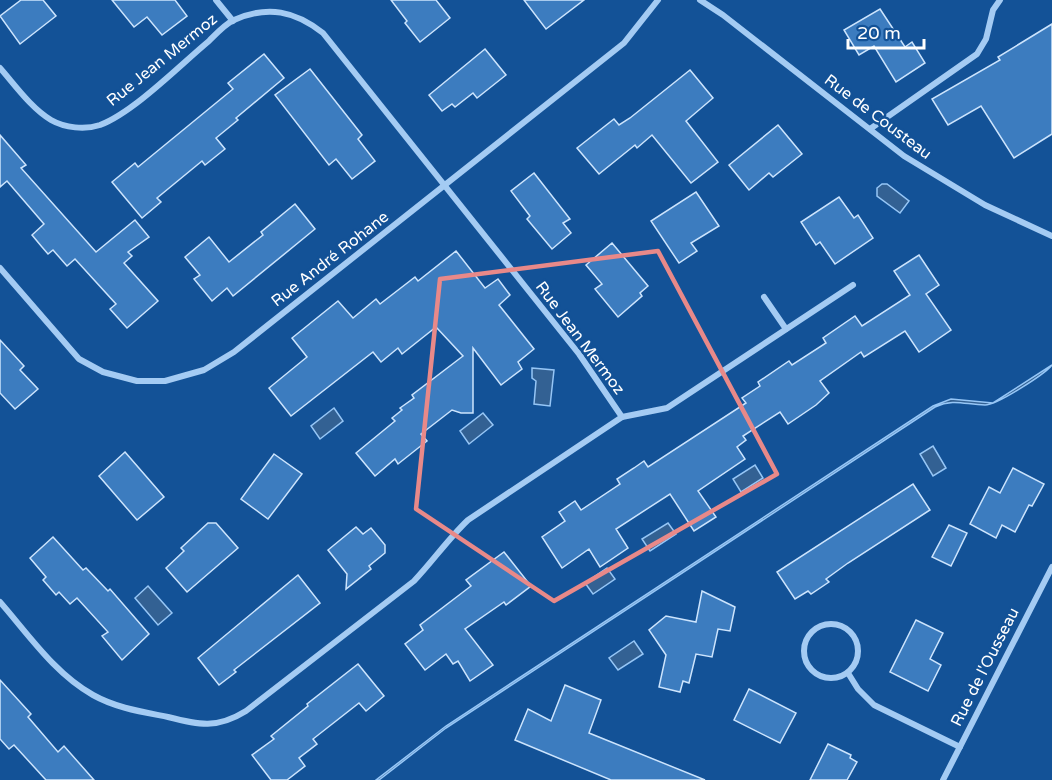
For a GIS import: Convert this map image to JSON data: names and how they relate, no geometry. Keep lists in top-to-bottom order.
{
  "streets": {
    "street": [
      "Rue Jean Mermoz",
      "Rue de Cousteau",
      "Rue André Rohane",
      "Rue de l'Ousseau"
    ]
  },
  "crossings": [
    ["Rue Jean Mermoz", "Rue André Rohane"]
  ],
  "scale_bar": "20 m"
}
